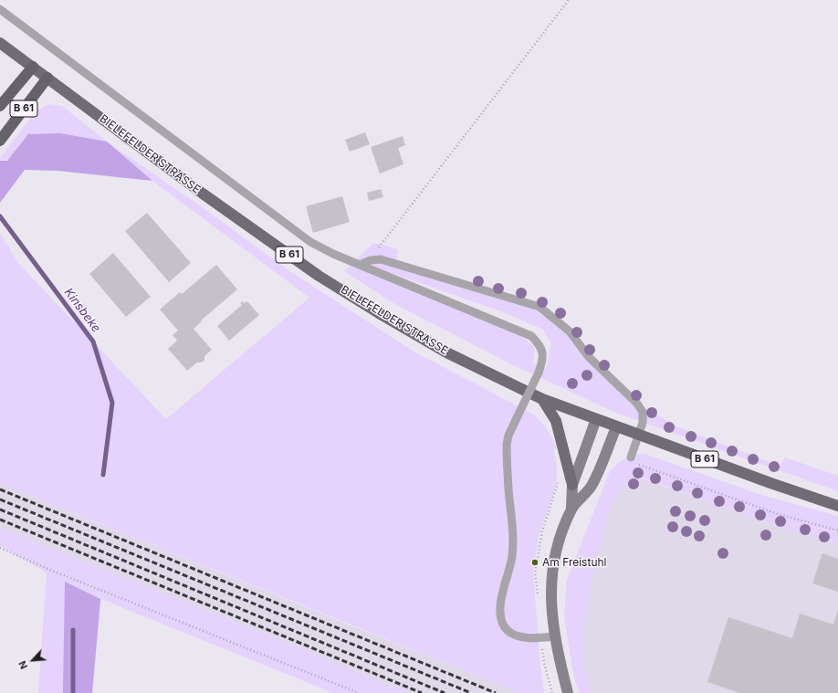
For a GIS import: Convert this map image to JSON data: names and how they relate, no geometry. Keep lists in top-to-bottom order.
{
  "streets": {
    "highway": ["B 61"],
    "main road": ["BIELEFELDER STRASSE"]
  },
  "crossings": [
    ["B 61", "BIELEFELDER STRASSE"]
  ],
  "water": ["Kinsbeke"],
  "places": ["Am Freistuhl"],
  "north": "bottom left"
}
